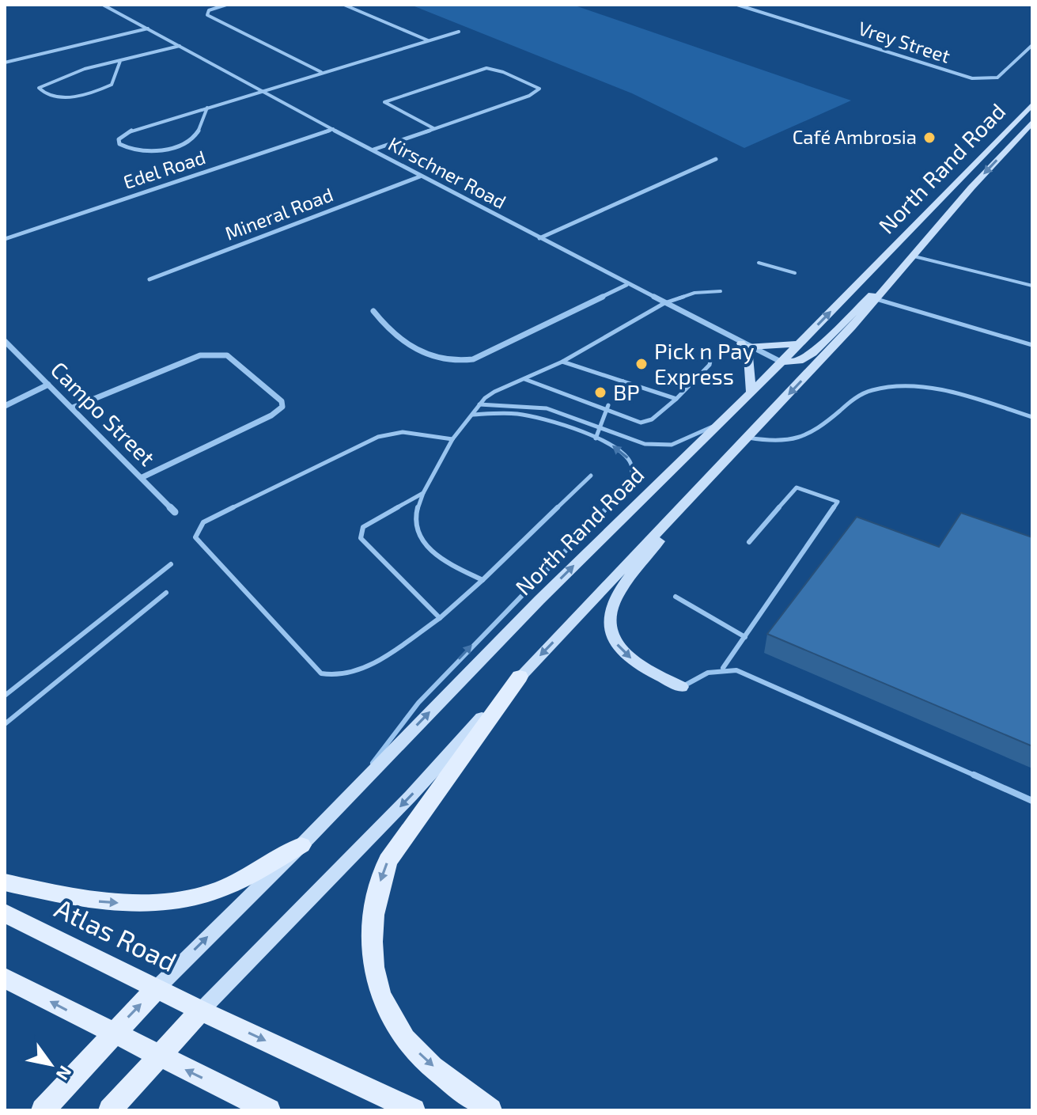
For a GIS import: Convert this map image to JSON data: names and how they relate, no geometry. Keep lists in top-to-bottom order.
{
  "streets": {
    "main road": ["North Rand Road", "Atlas Road"],
    "street": [
      "Vrey Street",
      "Edel Road",
      "Kirschner Road",
      "Mineral Road",
      "Campo Street"
    ]
  },
  "crossings": [
    ["Vrey Street", "North Rand Road"],
    ["North Rand Road", "Kirschner Road"],
    ["North Rand Road", "Atlas Road"],
    ["Edel Road", "Kirschner Road"],
    ["Kirschner Road", "Mineral Road"]
  ],
  "places": ["Café Ambrosia", "Pick n Pay Express", "BP"],
  "north": "bottom right"
}
